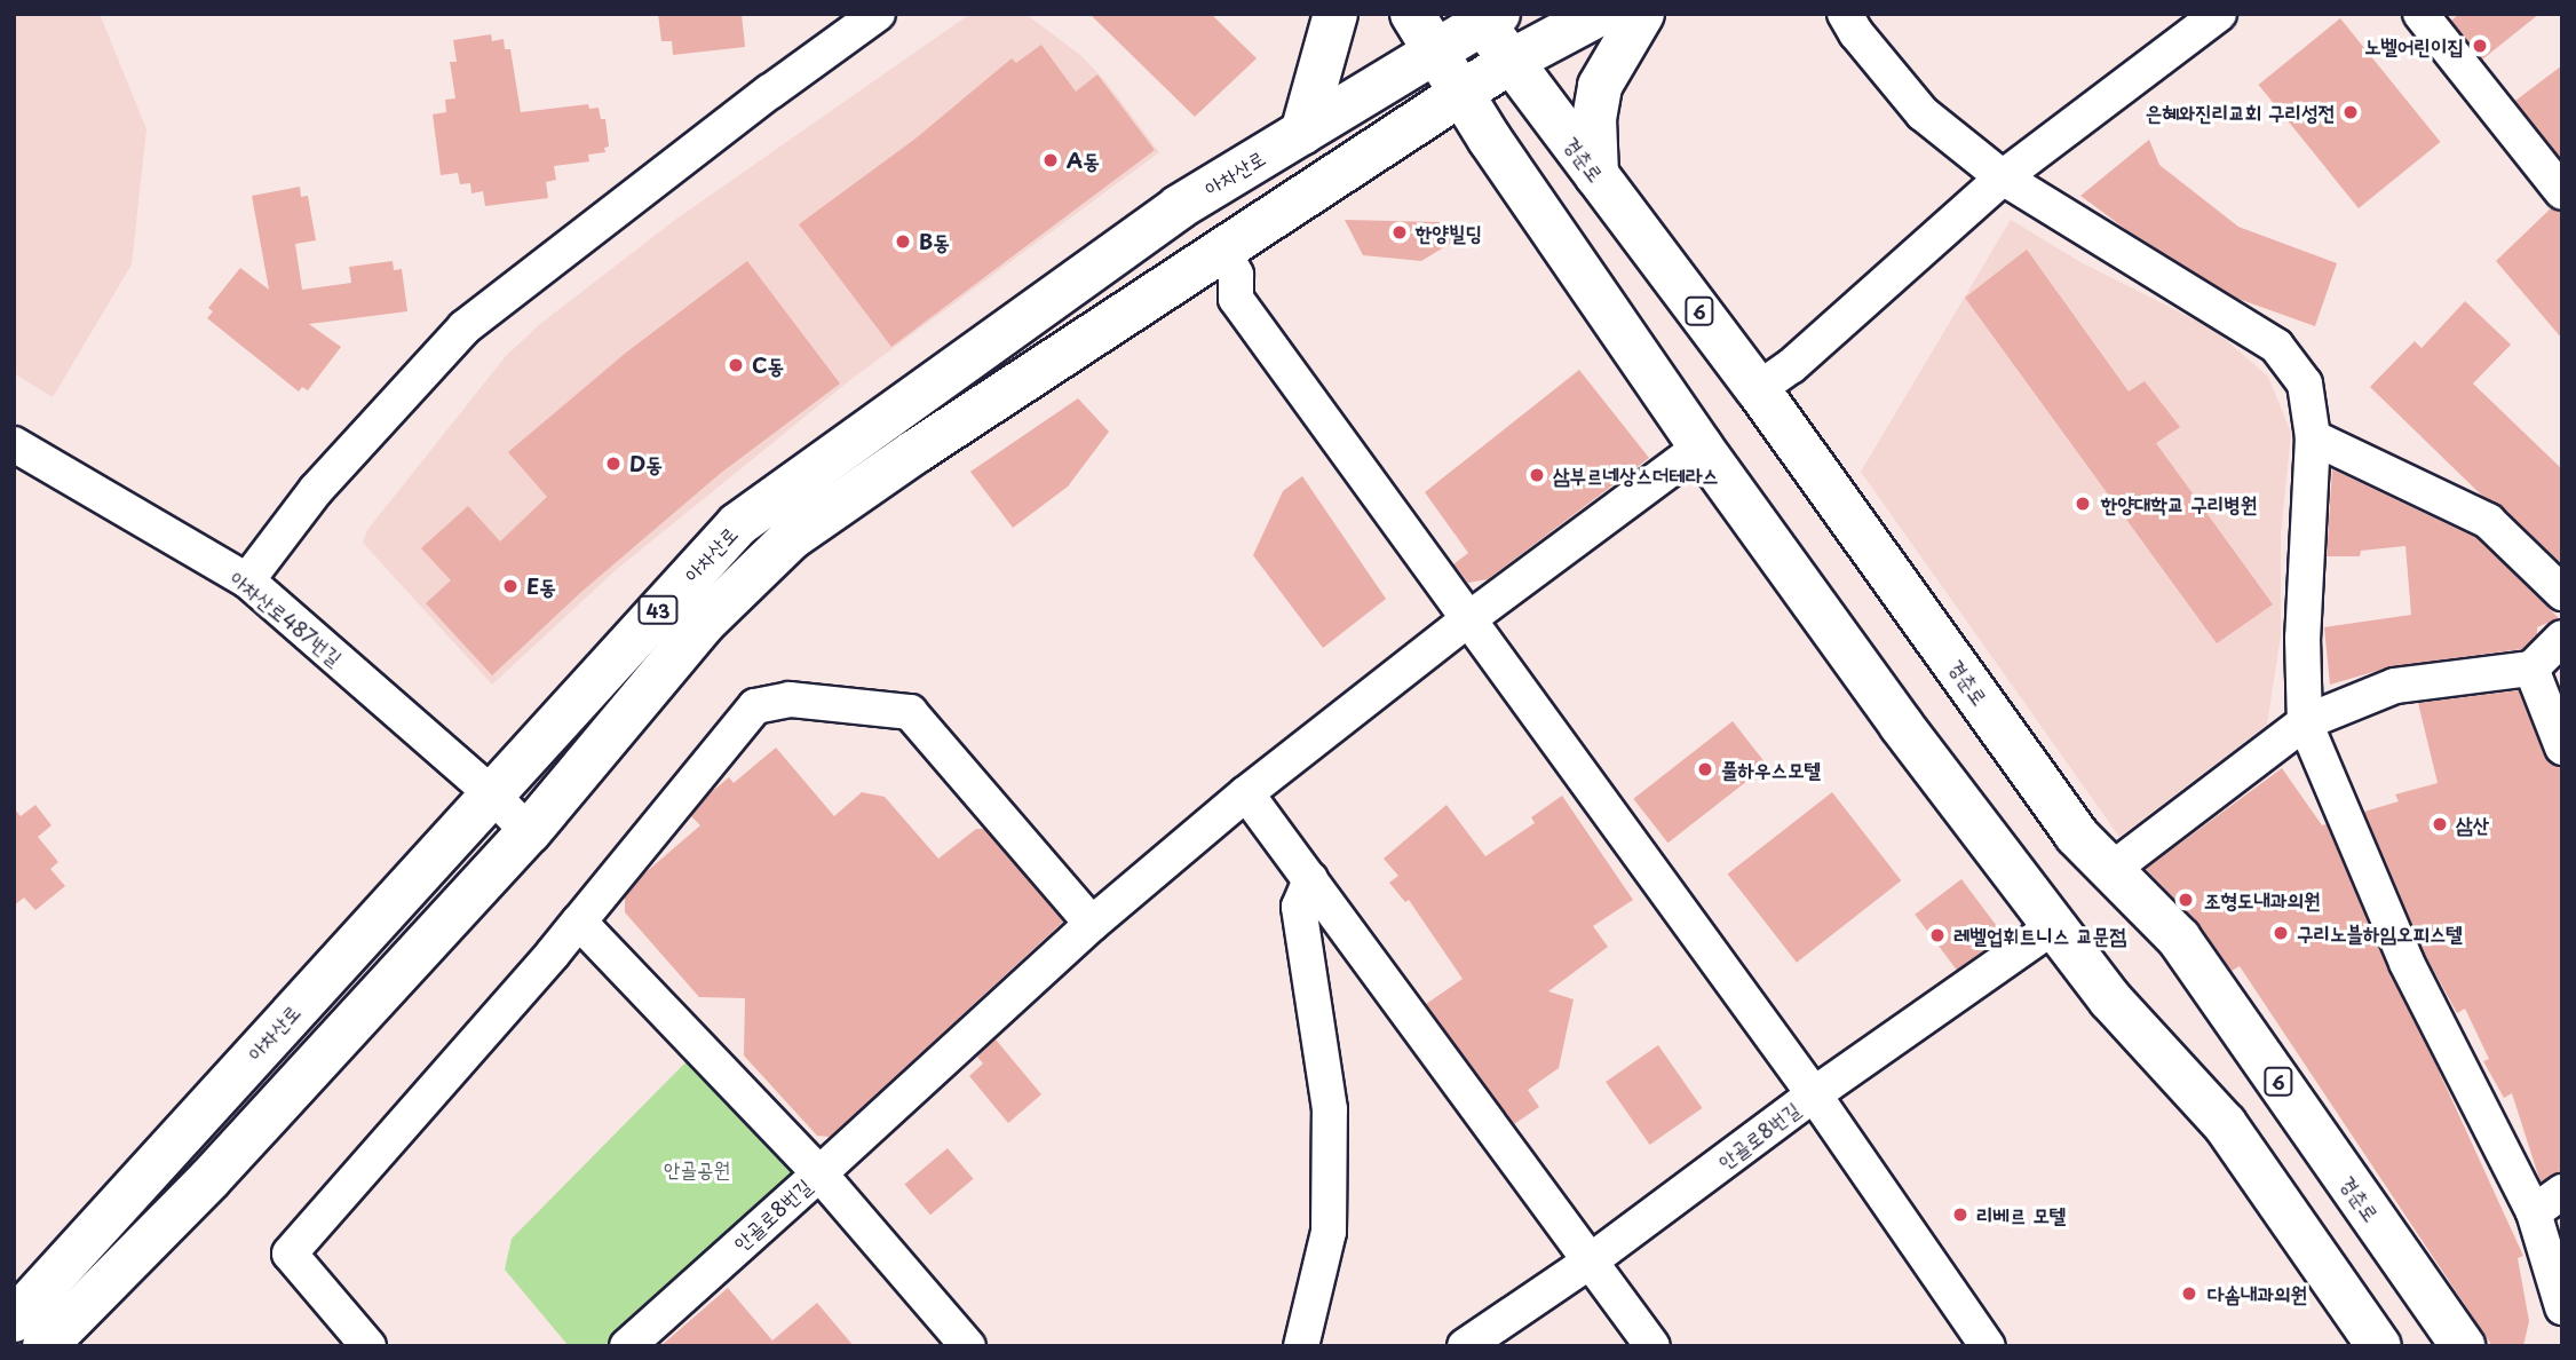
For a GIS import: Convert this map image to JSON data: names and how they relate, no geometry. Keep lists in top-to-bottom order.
{
  "streets": {
    "main road": [
      "경춘로",
      "아차산로",
      "6",
      "43"
    ],
    "street": ["아차산로487번길", "안골로8번길"]
  },
  "crossings": [
    ["경춘로", "아차산로"],
    ["경춘로", "43"],
    ["아차산로", "아차산로487번길"],
    ["43", "아차산로487번길"]
  ],
  "parks": ["안골공원"],
  "places": [
    "노벨어린이집",
    "은혜와진리교회 구리성전",
    "A동",
    "한양빌딩",
    "B동",
    "C동",
    "D동",
    "삼부르네상스더테라스",
    "한양대학교 구리병원",
    "E동",
    "풀하우스모텔",
    "삼산",
    "조형도내과의원",
    "구리노블하임오피스텔",
    "레벨업휘트니스 교문점",
    "리베르 모텔",
    "다솜내과의원"
  ]
}
